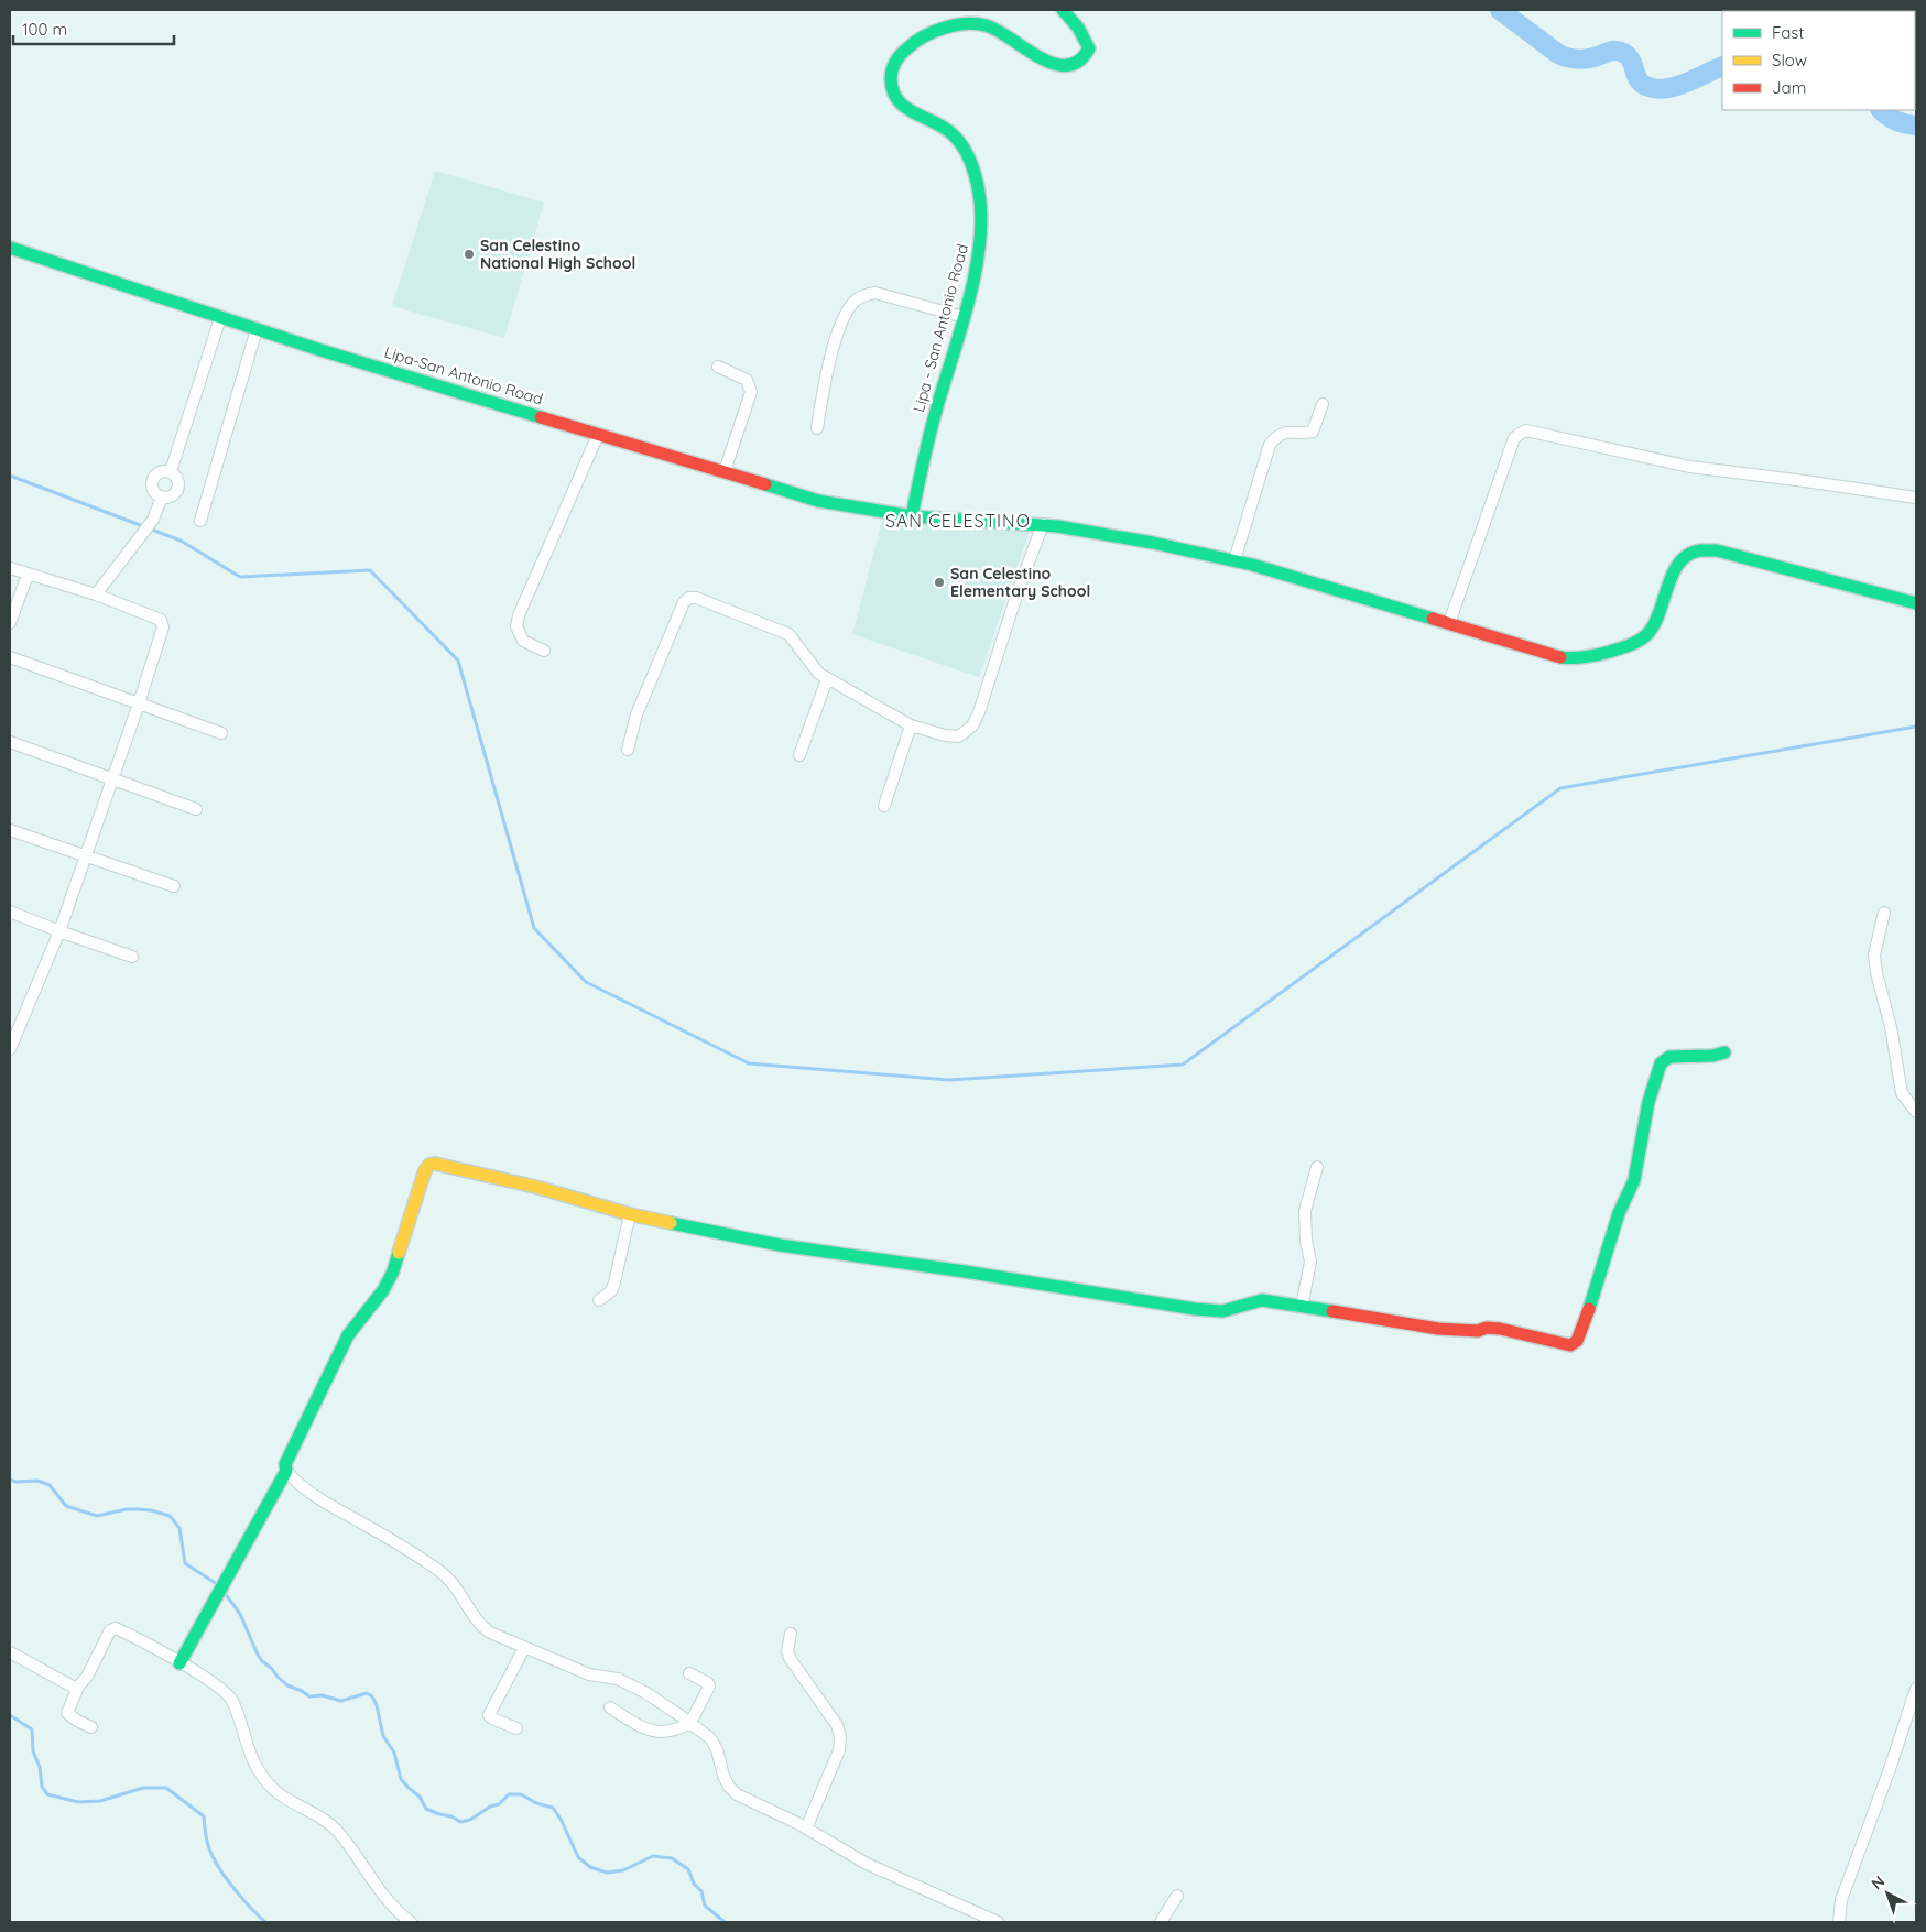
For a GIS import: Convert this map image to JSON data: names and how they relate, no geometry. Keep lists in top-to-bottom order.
{
  "streets": {
    "street": ["Lipa - San Antonio Road", "Lipa-San Antonio Road"]
  },
  "crossings": [
    ["Lipa - San Antonio Road", "Lipa-San Antonio Road"]
  ],
  "districts": ["SAN CELESTINO"],
  "places": ["San Celestino National High School", "San Celestino Elementary School"],
  "legend": ["Fast", "Slow", "Jam"],
  "scale_bar": "100 m",
  "north": "top left"
}
